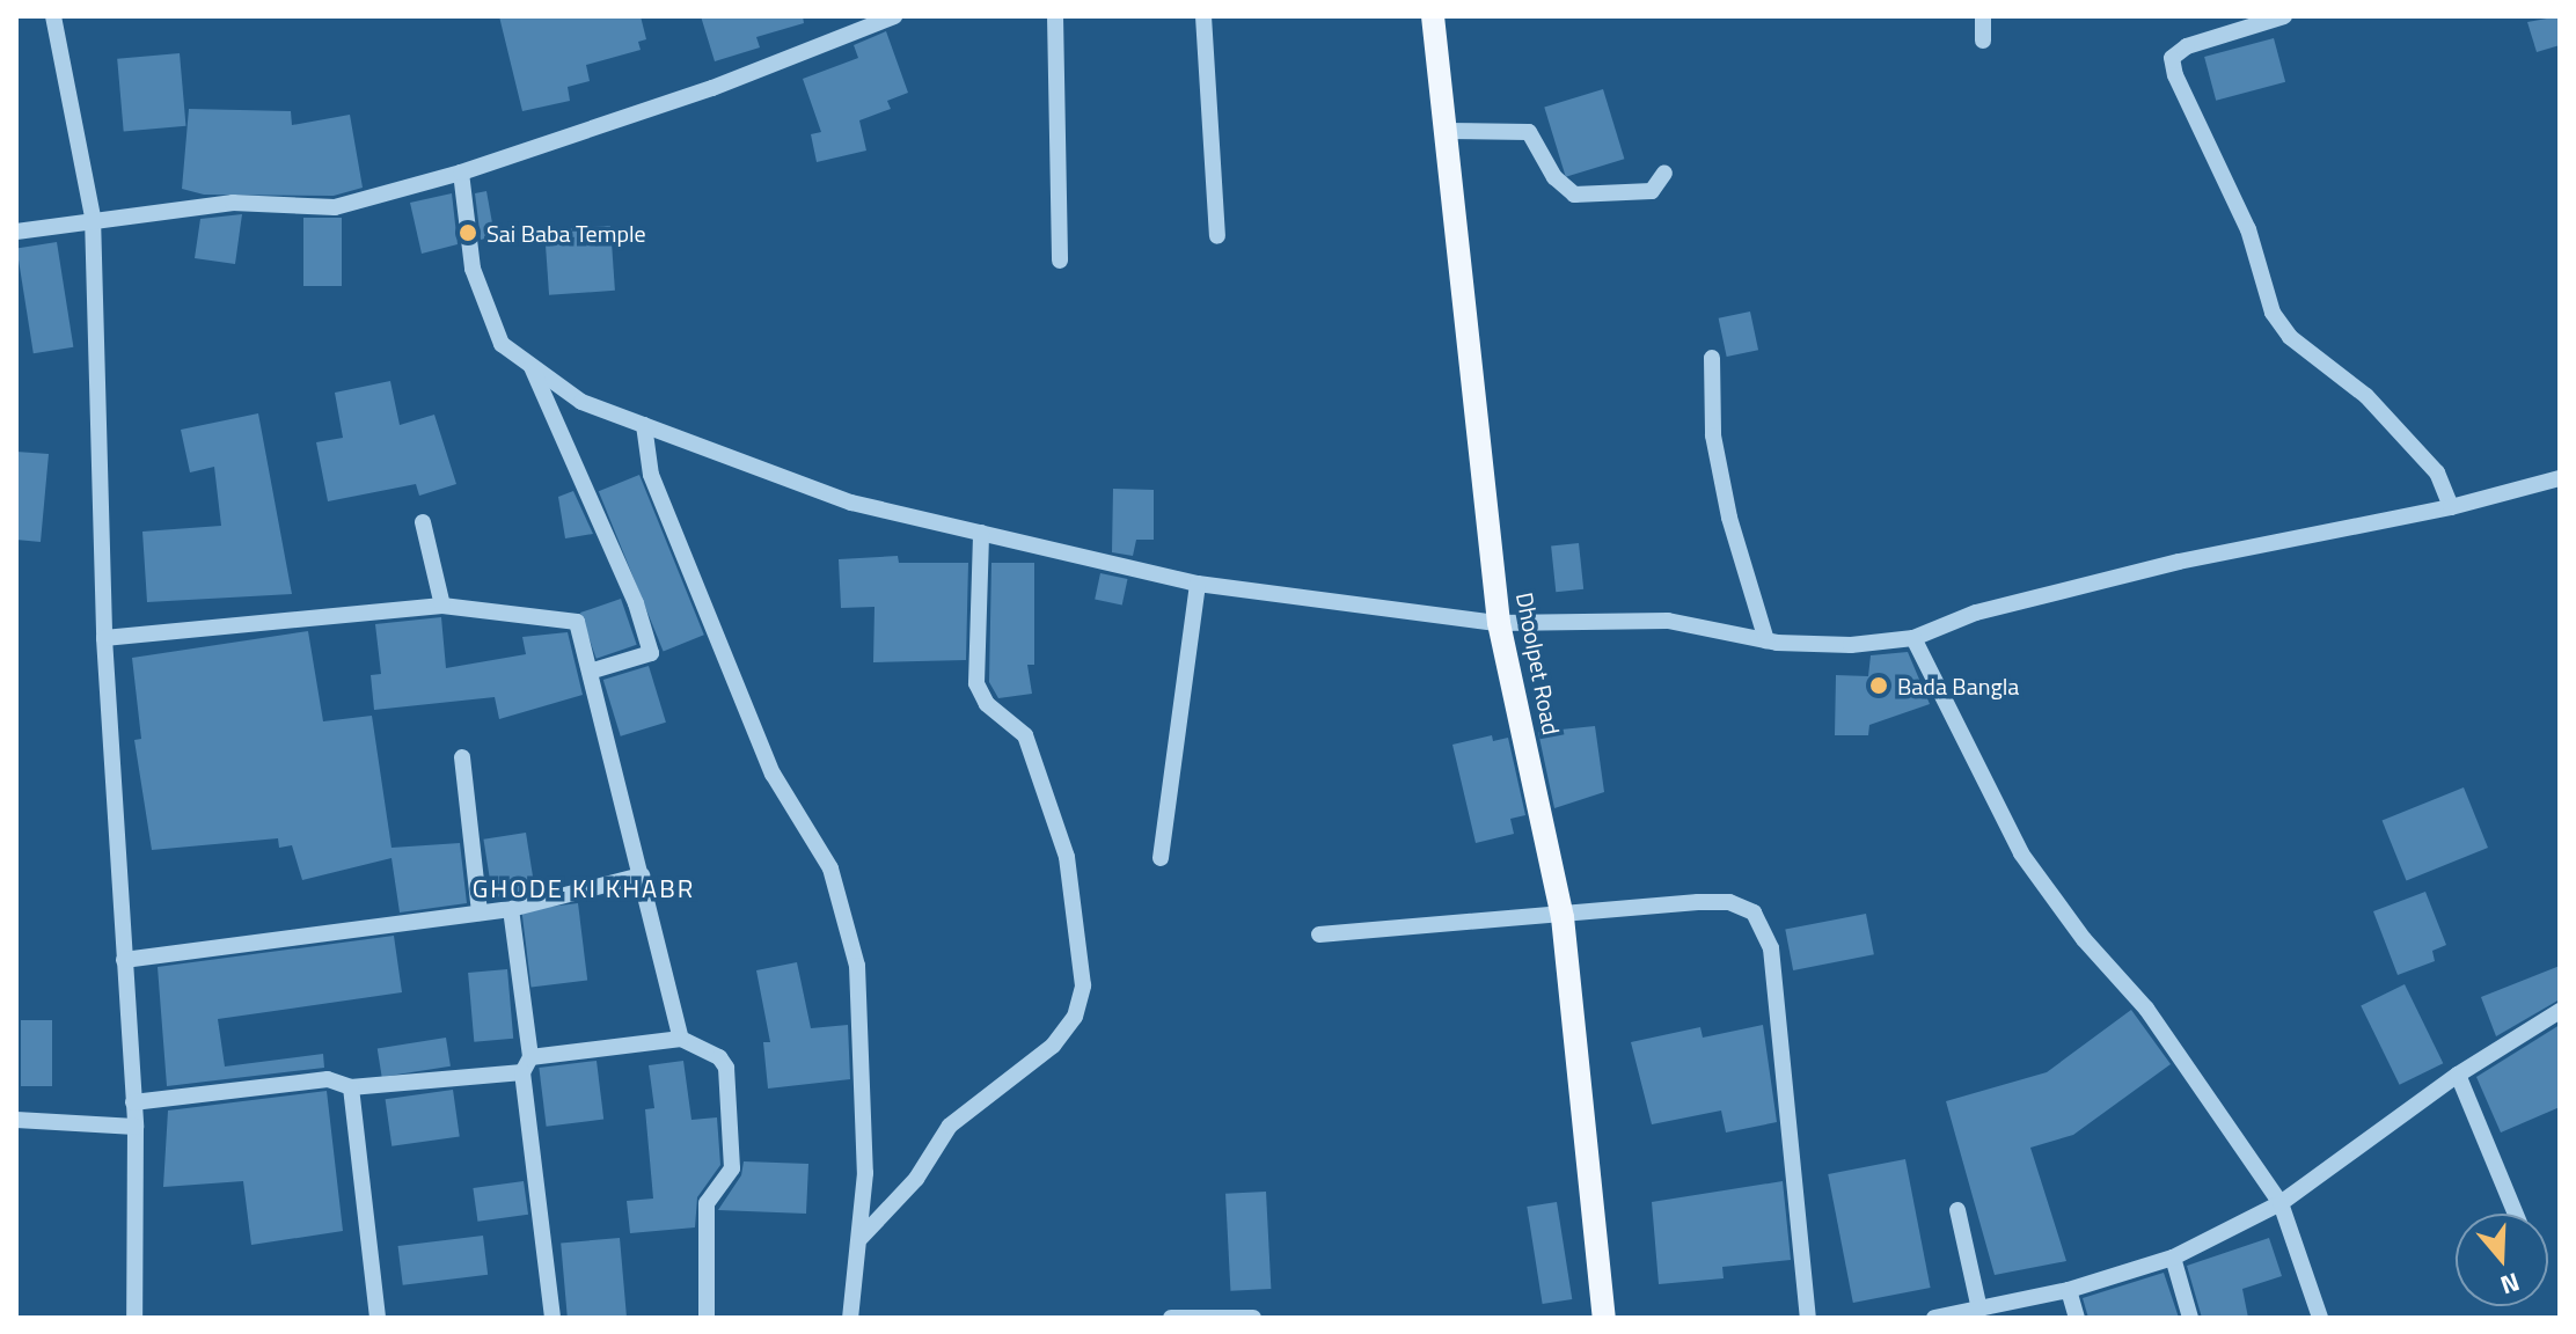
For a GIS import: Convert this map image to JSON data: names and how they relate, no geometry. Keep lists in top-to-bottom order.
{
  "streets": {
    "main road": ["Dhoolpet Road"]
  },
  "districts": ["GHODE KI KHABR"],
  "places": ["Sai Baba Temple", "Bada Bangla"],
  "north": "bottom"
}
